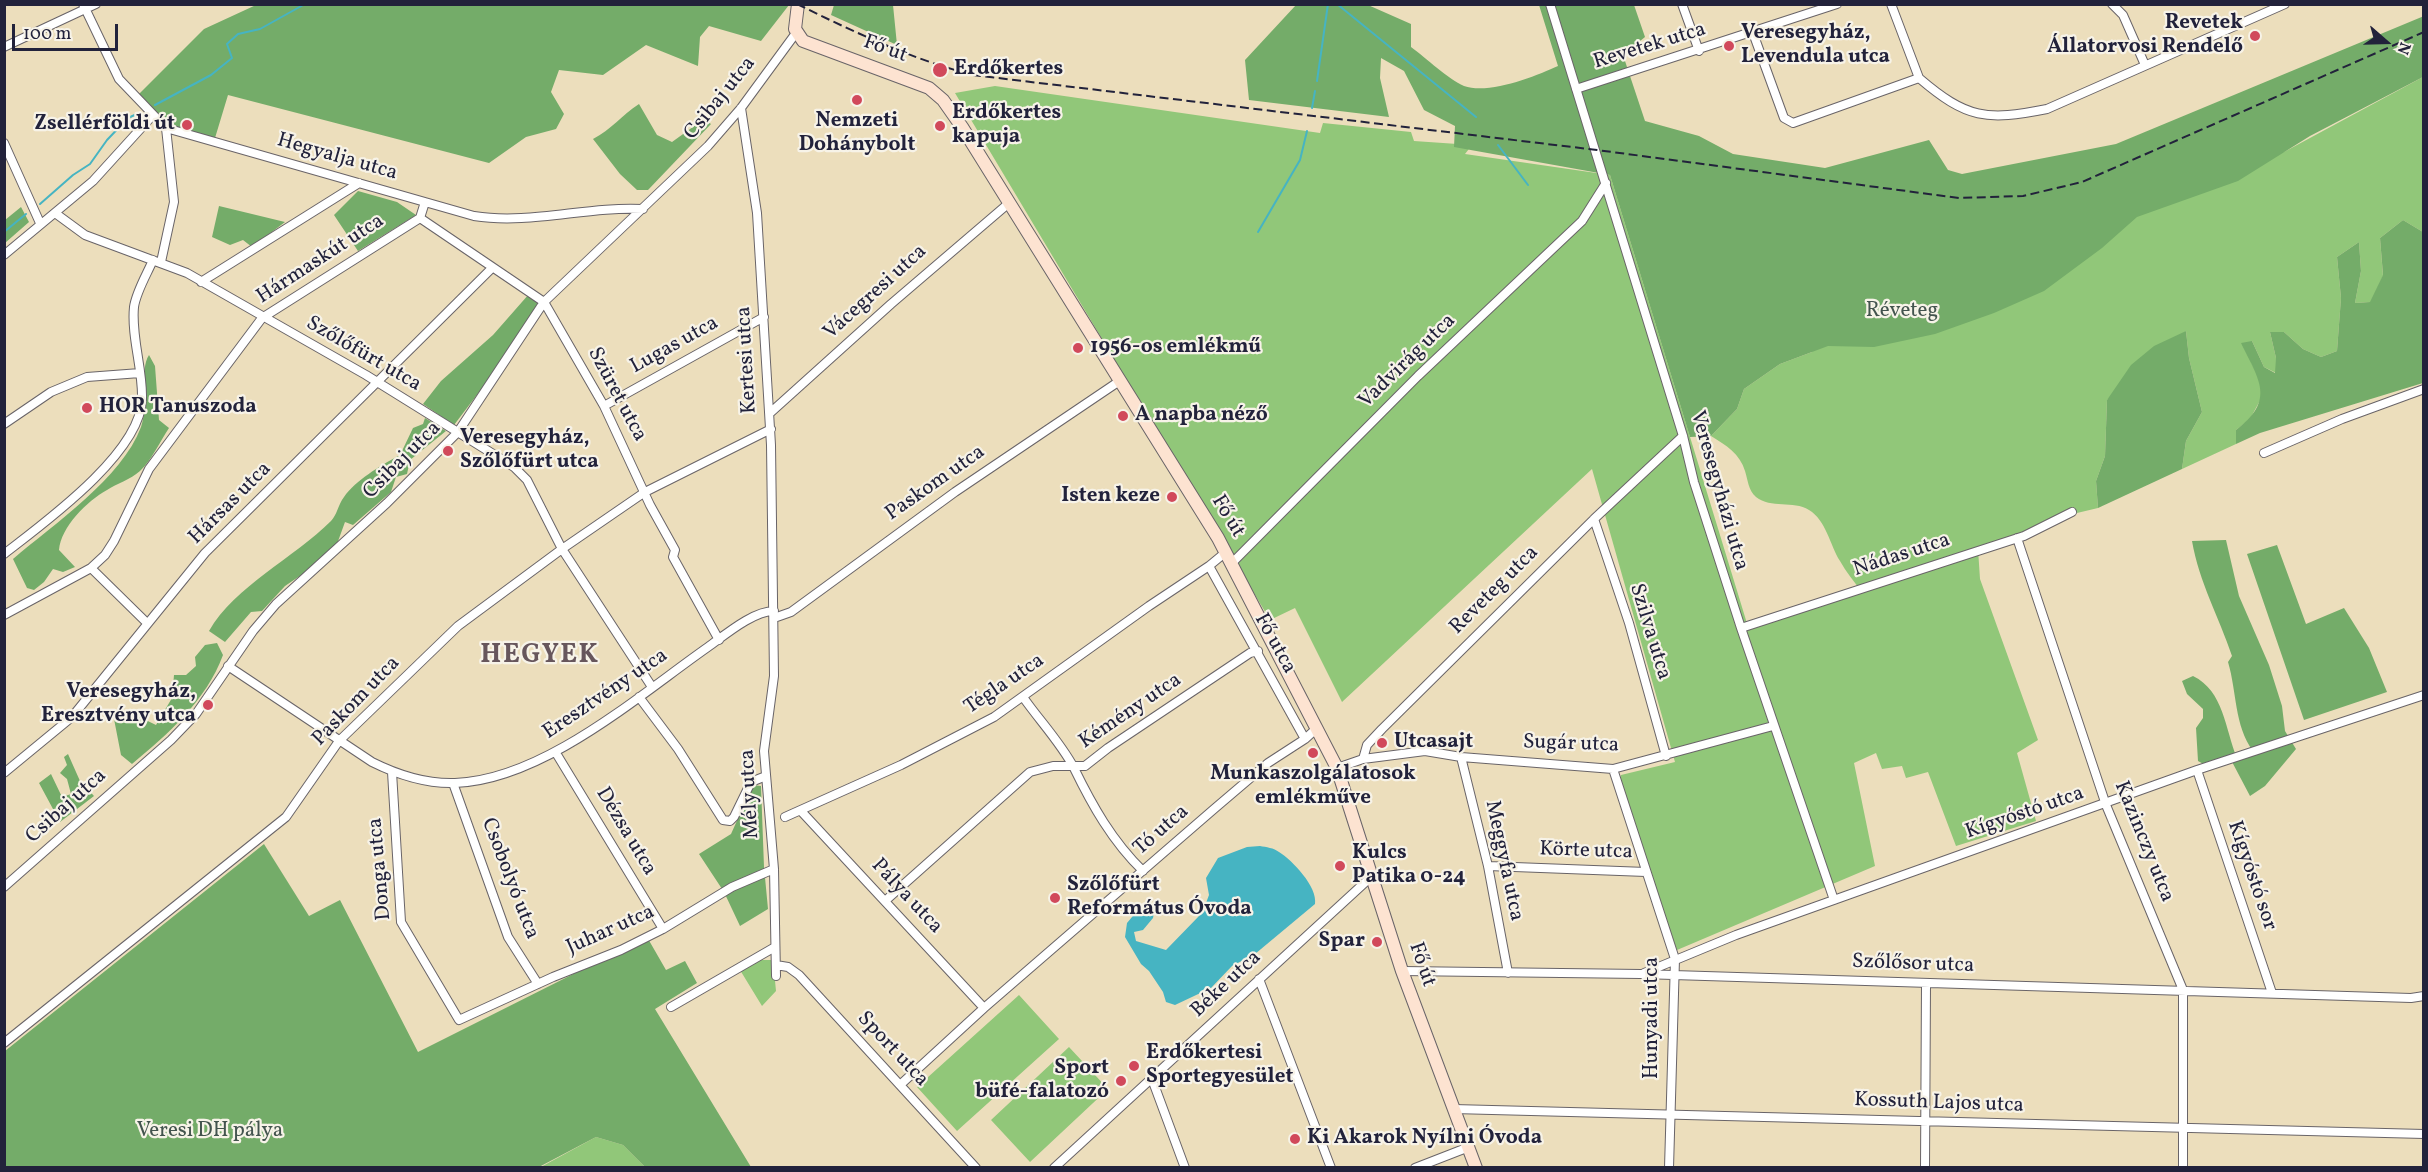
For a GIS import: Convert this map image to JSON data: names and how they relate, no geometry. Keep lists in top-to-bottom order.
{
  "streets": {
    "main road": ["Fő út"],
    "street": [
      "Revetek utca",
      "Csibaj utca",
      "Hegyalja utca",
      "Hármaskút utca",
      "Vácegresi utca",
      "Lugas utca",
      "Szőlőfürt utca",
      "Kertesi utca",
      "Vadvirág utca",
      "Szüret utca",
      "Paskom utca",
      "Veresegyházi utca",
      "Hársas utca",
      "Nádas utca",
      "Reveteg utca",
      "Szilva utca",
      "Fő utca",
      "Tégla utca",
      "Eresztvény utca",
      "Kémény utca",
      "Sugár utca",
      "Mély utca",
      "Kígyóstó utca",
      "Tó utca",
      "Dézsa utca",
      "Kazinczy utca",
      "Körte utca",
      "Meggyfa utca",
      "Donga utca",
      "Kígyóstó sor",
      "Csobolyó utca",
      "Pálya utca",
      "Juhar utca",
      "Szőlősor utca",
      "Béke utca",
      "Hunyadi utca",
      "Sport utca",
      "Kossuth Lajos utca"
    ]
  },
  "crossings": [
    ["Revetek utca", "Veresegyházi utca"],
    ["Fő út", "Csibaj utca"],
    ["Fő út", "Vácegresi utca"],
    ["Fő út", "Vadvirág utca"],
    ["Fő út", "Paskom utca"],
    ["Fő út", "Tégla utca"],
    ["Fő út", "Tó utca"],
    ["Fő út", "Szőlősor utca"],
    ["Fő út", "Béke utca"],
    ["Fő út", "Kossuth Lajos utca"],
    ["Csibaj utca", "Hegyalja utca"],
    ["Csibaj utca", "Szőlőfürt utca"],
    ["Csibaj utca", "Kertesi utca"],
    ["Csibaj utca", "Szüret utca"],
    ["Csibaj utca", "Eresztvény utca"],
    ["Hármaskút utca", "Szőlőfürt utca"],
    ["Hármaskút utca", "Szüret utca"],
    ["Vácegresi utca", "Kertesi utca"],
    ["Lugas utca", "Kertesi utca"],
    ["Lugas utca", "Szüret utca"],
    ["Szőlőfürt utca", "Paskom utca"],
    ["Szőlőfürt utca", "Hársas utca"],
    ["Szőlőfürt utca", "Eresztvény utca"],
    ["Kertesi utca", "Paskom utca"],
    ["Kertesi utca", "Eresztvény utca"],
    ["Kertesi utca", "Mély utca"],
    ["Vadvirág utca", "Veresegyházi utca"],
    ["Szüret utca", "Paskom utca"],
    ["Szüret utca", "Hársas utca"],
    ["Szüret utca", "Eresztvény utca"],
    ["Paskom utca", "Eresztvény utca"],
    ["Paskom utca", "Mély utca"],
    ["Veresegyházi utca", "Nádas utca"],
    ["Veresegyházi utca", "Reveteg utca"],
    ["Veresegyházi utca", "Sugár utca"],
    ["Veresegyházi utca", "Kígyóstó utca"],
    ["Nádas utca", "Kazinczy utca"],
    ["Reveteg utca", "Szilva utca"],
    ["Reveteg utca", "Sugár utca"],
    ["Szilva utca", "Sugár utca"],
    ["Fő utca", "Tégla utca"],
    ["Fő utca", "Kémény utca"],
    ["Fő utca", "Tó utca"],
    ["Tégla utca", "Pálya utca"],
    ["Eresztvény utca", "Mély utca"],
    ["Eresztvény utca", "Dézsa utca"],
    ["Eresztvény utca", "Donga utca"],
    ["Eresztvény utca", "Csobolyó utca"],
    ["Kémény utca", "Pálya utca"],
    ["Sugár utca", "Meggyfa utca"],
    ["Sugár utca", "Hunyadi utca"],
    ["Mély utca", "Juhar utca"],
    ["Mély utca", "Sport utca"],
    ["Kígyóstó utca", "Kazinczy utca"],
    ["Kígyóstó utca", "Kígyóstó sor"],
    ["Kígyóstó utca", "Szőlősor utca"],
    ["Kígyóstó utca", "Hunyadi utca"],
    ["Tó utca", "Pálya utca"],
    ["Tó utca", "Sport utca"],
    ["Dézsa utca", "Juhar utca"],
    ["Kazinczy utca", "Szőlősor utca"],
    ["Kazinczy utca", "Kossuth Lajos utca"],
    ["Körte utca", "Meggyfa utca"],
    ["Körte utca", "Hunyadi utca"],
    ["Meggyfa utca", "Szőlősor utca"],
    ["Donga utca", "Juhar utca"],
    ["Kígyóstó sor", "Szőlősor utca"],
    ["Csobolyó utca", "Juhar utca"],
    ["Szőlősor utca", "Hunyadi utca"],
    ["Hunyadi utca", "Kossuth Lajos utca"]
  ],
  "districts": ["HEGYEK"],
  "parks": ["Réveteg", "Veresi DH pálya"],
  "places": [
    "Revetek Állatorvosi Rendelő",
    "Veresegyház, Levendula utca",
    "Erdőkertes",
    "Nemzeti Dohánybolt",
    "Zsellérföldi út",
    "Erdőkertes kapuja",
    "1956-os emlékmű",
    "HOR Tanuszoda",
    "A napba néző",
    "Veresegyház, Szőlőfürt utca",
    "Isten keze",
    "Veresegyház, Eresztvény utca",
    "Utcasajt",
    "Munkaszolgálatosok emlékműve",
    "Kulcs Patika 0-24",
    "Szőlőfürt Református Óvoda",
    "Spar",
    "Erdőkertesi Sportegyesület",
    "Sport büfé-falatozó",
    "Ki Akarok Nyílni Óvoda"
  ],
  "scale_bar": "100 m",
  "north": "right"
}
